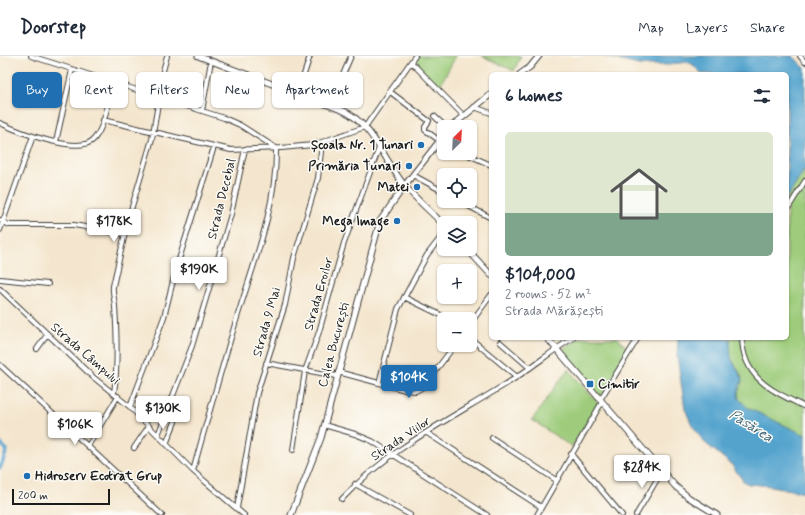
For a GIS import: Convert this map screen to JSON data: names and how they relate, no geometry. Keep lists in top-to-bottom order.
{
  "streets": {
    "main road": ["Calea București"],
    "street": [
      "Strada Decebal",
      "Strada Eroilor",
      "Strada 9 Mai",
      "Strada Câmpului",
      "Strada Viilor"
    ]
  },
  "crossings": [
    ["Strada Decebal", "Strada Câmpului"],
    ["Strada 9 Mai", "Strada Câmpului"]
  ],
  "water": ["Pasărea"],
  "places": {
    "other": [
      "Școala Nr. 1 Tunari",
      "Primăria Tunari",
      "Matei",
      "Mega Image",
      "Hidroserv Ecotrat Grup"
    ],
    "transit": ["Cimitir"]
  },
  "scale_bar": "200 m",
  "north": "top right",
  "page": {
    "header": "Doorstep",
    "nav": ["Map", "Layers", "Share"],
    "chip": [
      "Buy",
      "Rent",
      "Filters",
      "New",
      "Apartment"
    ],
    "heading": "6 homes",
    "map_buttons": ["+", "−"],
    "list": [
      {
        "name": "$104,000",
        "note": "2 rooms · 52 m² · Strada Mărășești"
      }
    ],
    "price": [
      "$178K",
      "$190K",
      "$104K",
      "$130K",
      "$106K",
      "$284K"
    ],
    "scale": "200 m"
  }
}
